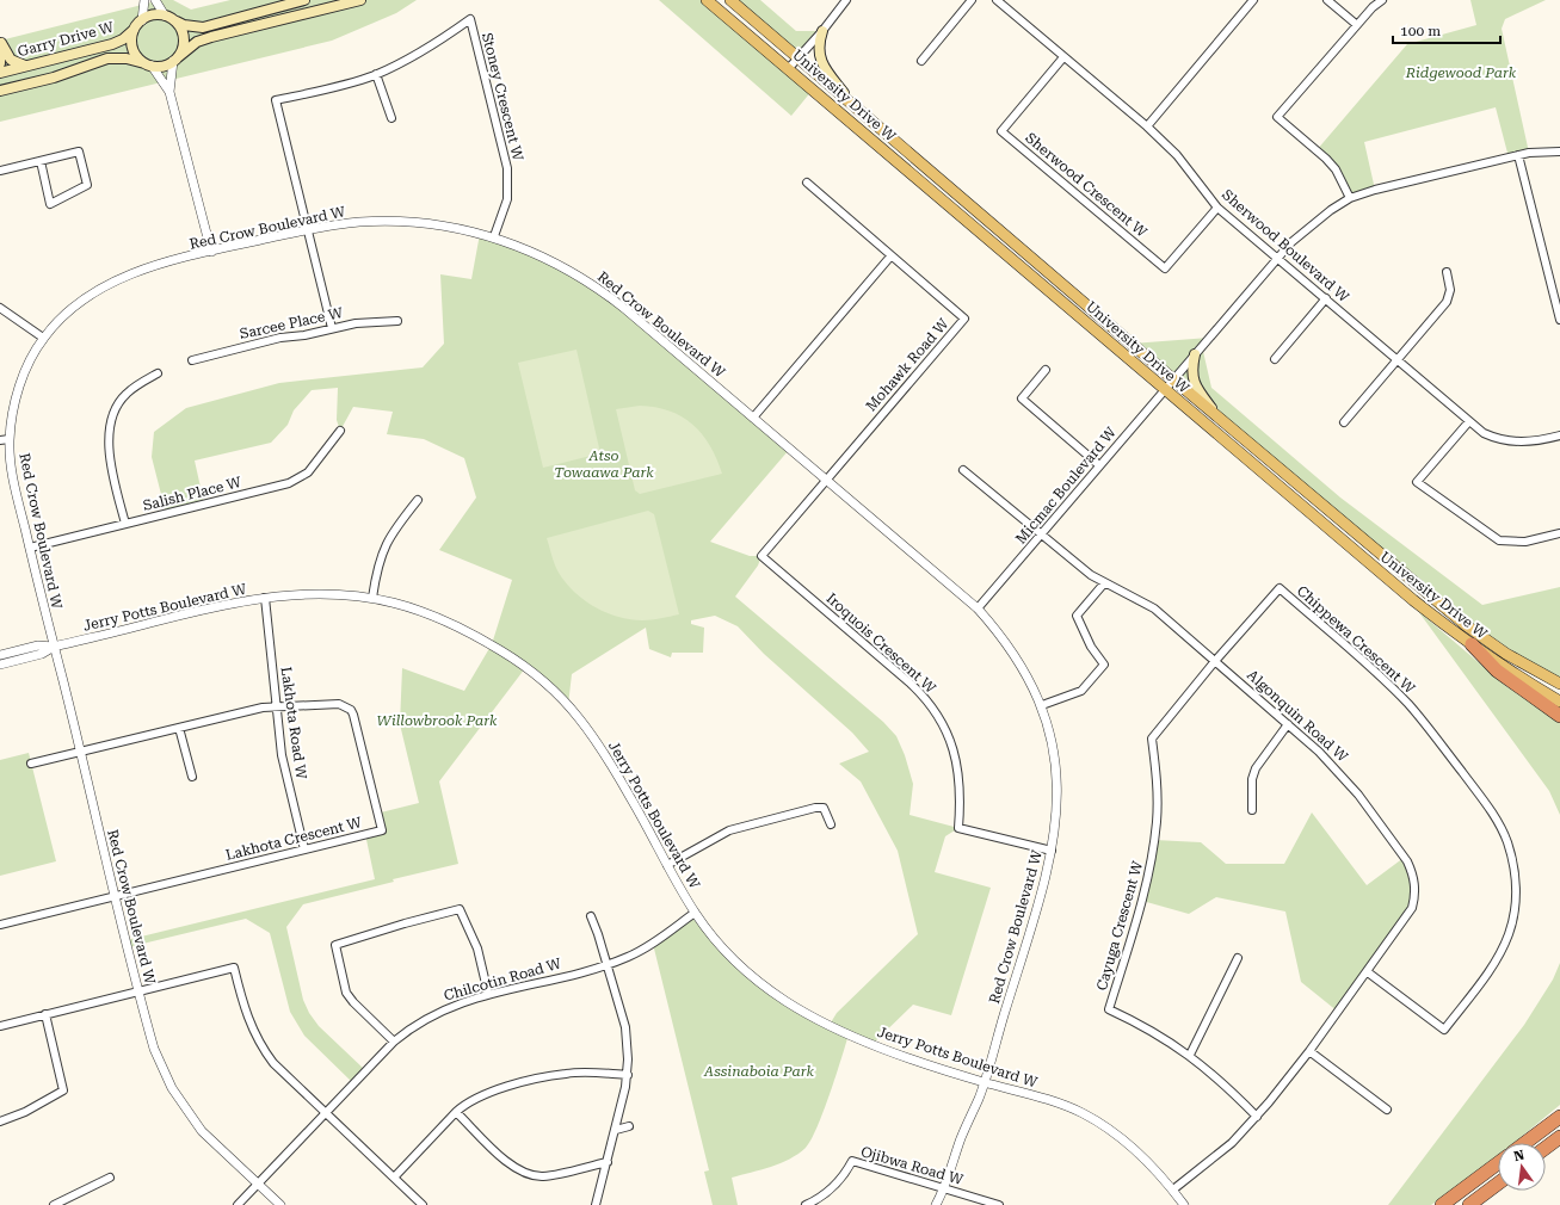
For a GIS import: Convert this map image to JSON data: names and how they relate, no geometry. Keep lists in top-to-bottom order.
{
  "streets": {
    "main road": ["Garry Drive W", "University Drive W"],
    "street": [
      "Stoney Crescent W",
      "Sherwood Crescent W",
      "Red Crow Boulevard W",
      "Sherwood Boulevard W",
      "Sarcee Place W",
      "Mohawk Road W",
      "Micmac Boulevard W",
      "Salish Place W",
      "Jerry Potts Boulevard W",
      "Chippewa Crescent W",
      "Iroquois Crescent W",
      "Algonquin Road W",
      "Lakhota Road W",
      "Lakhota Crescent W",
      "Cayuga Crescent W",
      "Chilcotin Road W",
      "Ojibwa Road W"
    ]
  },
  "crossings": [
    ["University Drive W", "Micmac Boulevard W"],
    ["Stoney Crescent W", "Red Crow Boulevard W"],
    ["Sherwood Crescent W", "Sherwood Boulevard W"],
    ["Red Crow Boulevard W", "Mohawk Road W"],
    ["Red Crow Boulevard W", "Micmac Boulevard W"],
    ["Red Crow Boulevard W", "Salish Place W"],
    ["Red Crow Boulevard W", "Jerry Potts Boulevard W"],
    ["Red Crow Boulevard W", "Iroquois Crescent W"],
    ["Red Crow Boulevard W", "Lakhota Crescent W"],
    ["Red Crow Boulevard W", "Chilcotin Road W"],
    ["Red Crow Boulevard W", "Ojibwa Road W"],
    ["Sherwood Boulevard W", "Micmac Boulevard W"],
    ["Mohawk Road W", "Iroquois Crescent W"],
    ["Micmac Boulevard W", "Algonquin Road W"],
    ["Jerry Potts Boulevard W", "Algonquin Road W"],
    ["Jerry Potts Boulevard W", "Lakhota Road W"],
    ["Jerry Potts Boulevard W", "Chilcotin Road W"],
    ["Chippewa Crescent W", "Algonquin Road W"],
    ["Chippewa Crescent W", "Cayuga Crescent W"],
    ["Algonquin Road W", "Cayuga Crescent W"],
    ["Lakhota Road W", "Lakhota Crescent W"]
  ],
  "parks": [
    "Ridgewood Park",
    "Atso Towaawa Park",
    "Willowbrook Park",
    "Assinaboia Park"
  ],
  "scale_bar": "100 m",
  "north": "top"
}
